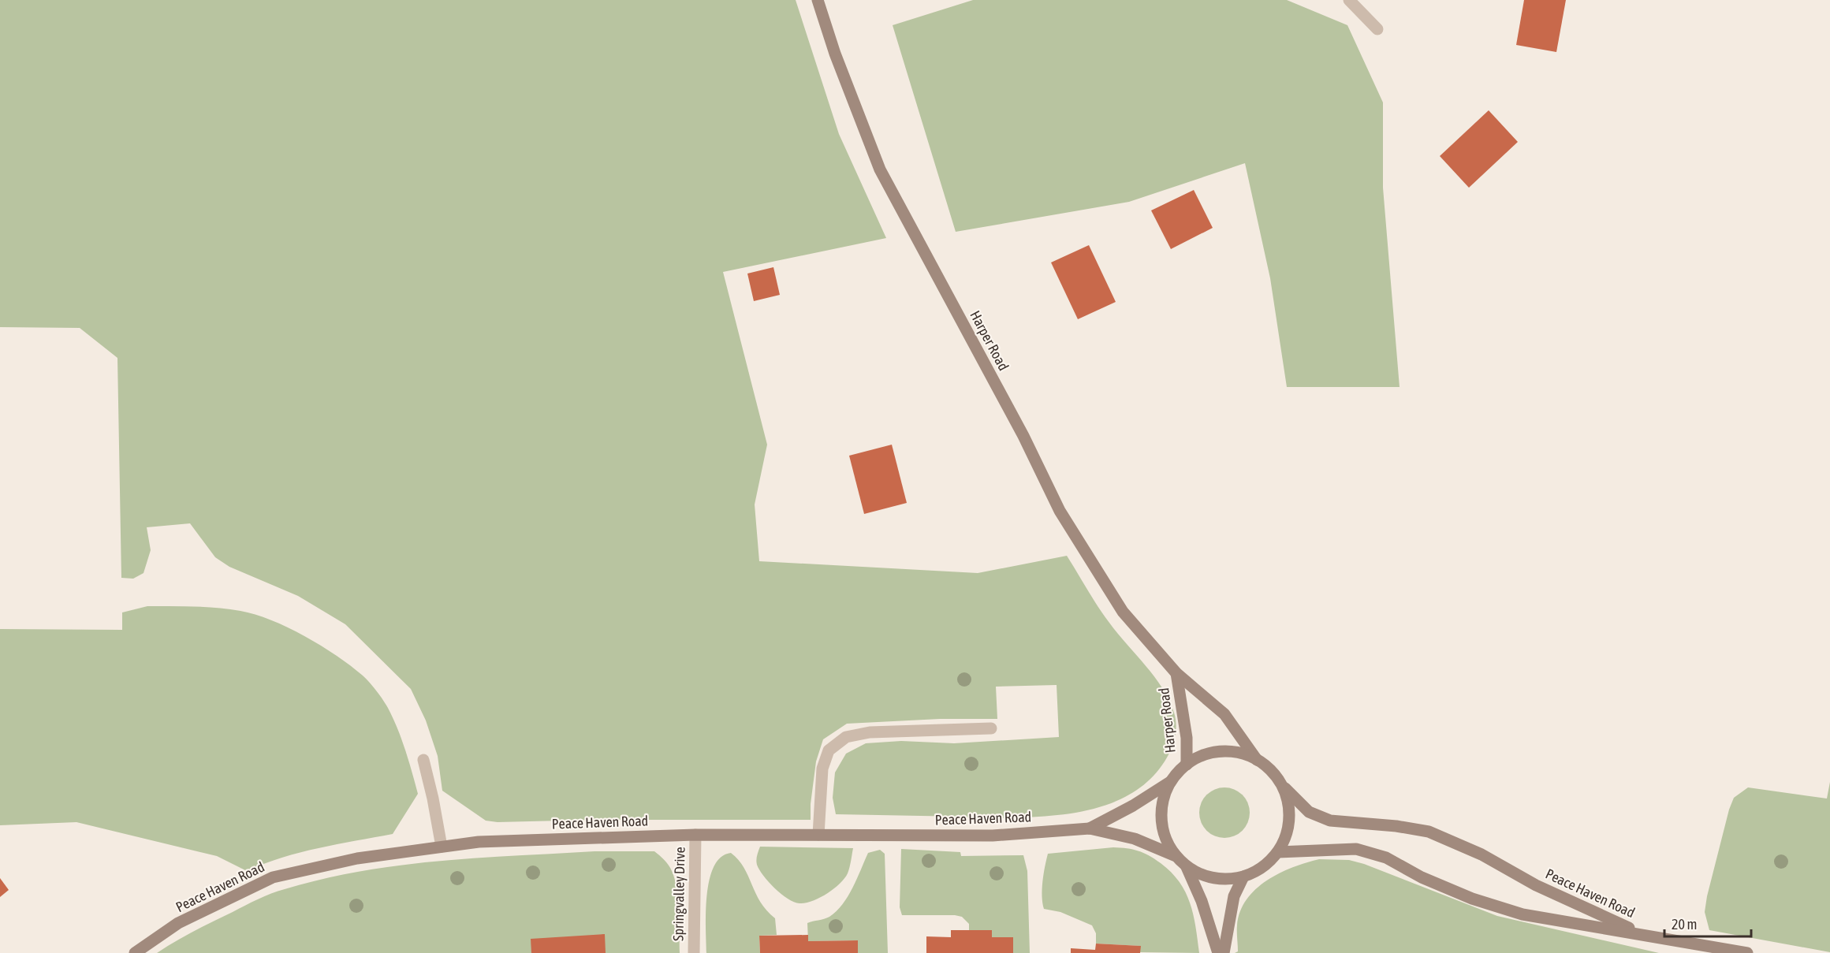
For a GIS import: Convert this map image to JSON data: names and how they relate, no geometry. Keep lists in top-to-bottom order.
{
  "streets": {
    "main road": ["Harper Road", "Peace Haven Road"],
    "street": ["Springvalley Drive"]
  },
  "crossings": [
    ["Harper Road", "Peace Haven Road"],
    ["Peace Haven Road", "Springvalley Drive"]
  ],
  "scale_bar": "20 m"
}
